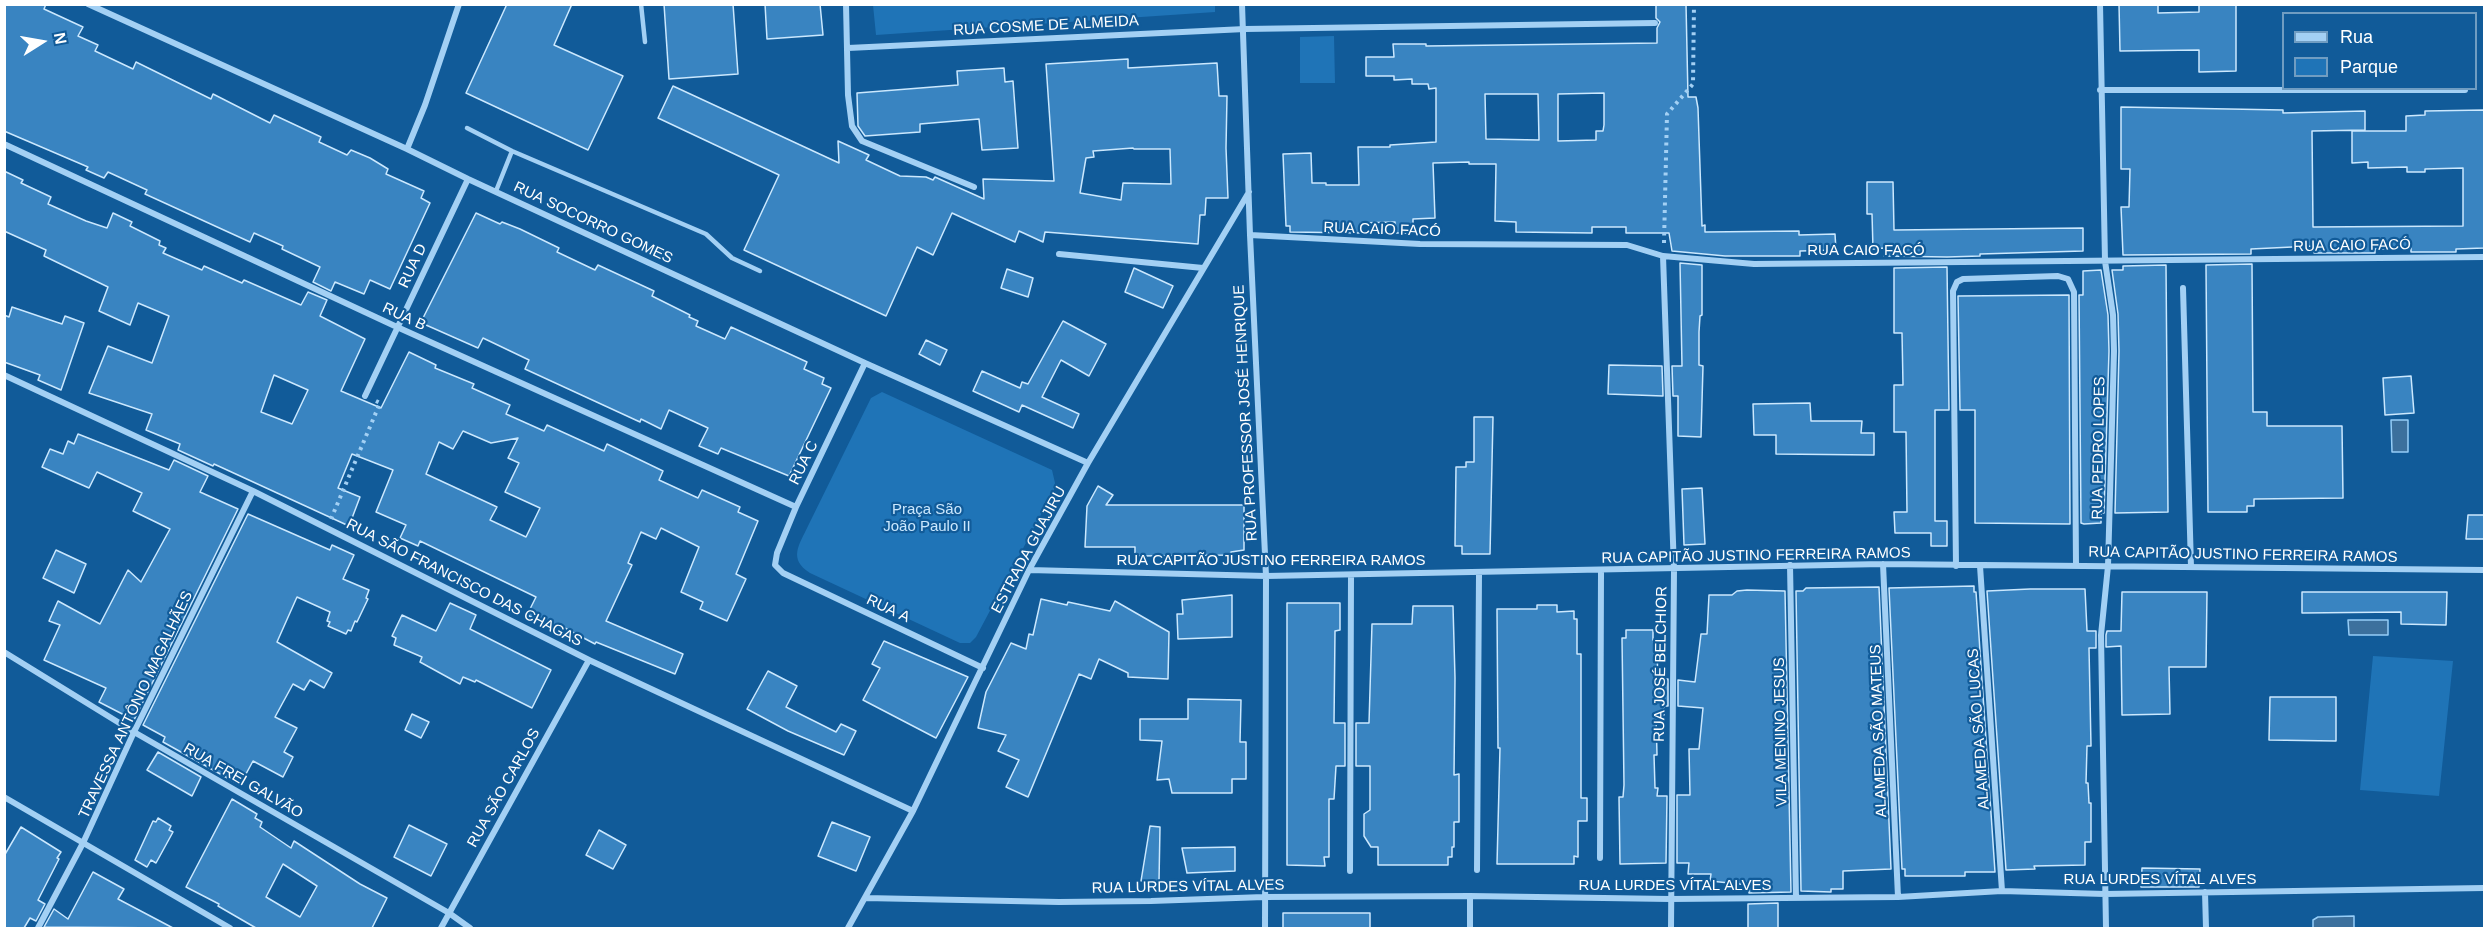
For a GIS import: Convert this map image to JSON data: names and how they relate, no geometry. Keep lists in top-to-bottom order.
{
  "streets": {
    "street": [
      "RUA COSME DE ALMEIDA",
      "RUA SOCORRO GOMES",
      "RUA CAIO FACÓ",
      "RUA D",
      "RUA B",
      "RUA PROFESSOR JOSÉ HENRIQUE",
      "RUA PEDRO LOPES",
      "RUA C",
      "ESTRADA GUAJIRU",
      "RUA CAPITÃO JUSTINO FERREIRA RAMOS",
      "RUA SÃO FRANCISCO DAS CHAGAS",
      "RUA A",
      "RUA JOSÉ BELCHIOR",
      "TRAVESSA ANTÔNIO MAGALHÃES",
      "ALAMEDA SÃO LUCAS",
      "ALAMEDA SÃO MATEUS",
      "VILA MENINO JESUS",
      "RUA FREI GALVÃO",
      "RUA SÃO CARLOS",
      "RUA LURDES VÍTAL ALVES"
    ]
  },
  "crossings": [
    ["RUA COSME DE ALMEIDA", "RUA PROFESSOR JOSÉ HENRIQUE"],
    ["RUA SOCORRO GOMES", "RUA D"],
    ["RUA SOCORRO GOMES", "RUA C"],
    ["RUA SOCORRO GOMES", "ESTRADA GUAJIRU"],
    ["RUA CAIO FACÓ", "RUA PROFESSOR JOSÉ HENRIQUE"],
    ["RUA CAIO FACÓ", "RUA PEDRO LOPES"],
    ["RUA CAIO FACÓ", "RUA JOSÉ BELCHIOR"],
    ["RUA D", "RUA B"],
    ["RUA B", "RUA C"],
    ["RUA PROFESSOR JOSÉ HENRIQUE", "ESTRADA GUAJIRU"],
    ["RUA PROFESSOR JOSÉ HENRIQUE", "RUA CAPITÃO JUSTINO FERREIRA RAMOS"],
    ["RUA PROFESSOR JOSÉ HENRIQUE", "RUA LURDES VÍTAL ALVES"],
    ["RUA PEDRO LOPES", "RUA CAPITÃO JUSTINO FERREIRA RAMOS"],
    ["RUA PEDRO LOPES", "RUA LURDES VÍTAL ALVES"],
    ["RUA C", "RUA A"],
    ["ESTRADA GUAJIRU", "RUA CAPITÃO JUSTINO FERREIRA RAMOS"],
    ["ESTRADA GUAJIRU", "RUA SÃO FRANCISCO DAS CHAGAS"],
    ["ESTRADA GUAJIRU", "RUA A"],
    ["ESTRADA GUAJIRU", "RUA LURDES VÍTAL ALVES"],
    ["RUA CAPITÃO JUSTINO FERREIRA RAMOS", "RUA JOSÉ BELCHIOR"],
    ["RUA CAPITÃO JUSTINO FERREIRA RAMOS", "ALAMEDA SÃO LUCAS"],
    ["RUA CAPITÃO JUSTINO FERREIRA RAMOS", "ALAMEDA SÃO MATEUS"],
    ["RUA CAPITÃO JUSTINO FERREIRA RAMOS", "VILA MENINO JESUS"],
    ["RUA SÃO FRANCISCO DAS CHAGAS", "TRAVESSA ANTÔNIO MAGALHÃES"],
    ["RUA SÃO FRANCISCO DAS CHAGAS", "RUA SÃO CARLOS"],
    ["RUA JOSÉ BELCHIOR", "RUA LURDES VÍTAL ALVES"],
    ["TRAVESSA ANTÔNIO MAGALHÃES", "RUA FREI GALVÃO"],
    ["ALAMEDA SÃO LUCAS", "RUA LURDES VÍTAL ALVES"],
    ["ALAMEDA SÃO MATEUS", "RUA LURDES VÍTAL ALVES"],
    ["VILA MENINO JESUS", "RUA LURDES VÍTAL ALVES"],
    ["RUA FREI GALVÃO", "RUA SÃO CARLOS"]
  ],
  "parks": ["Praça São João Paulo II"],
  "legend": ["Rua", "Parque"],
  "north": "right"
}
